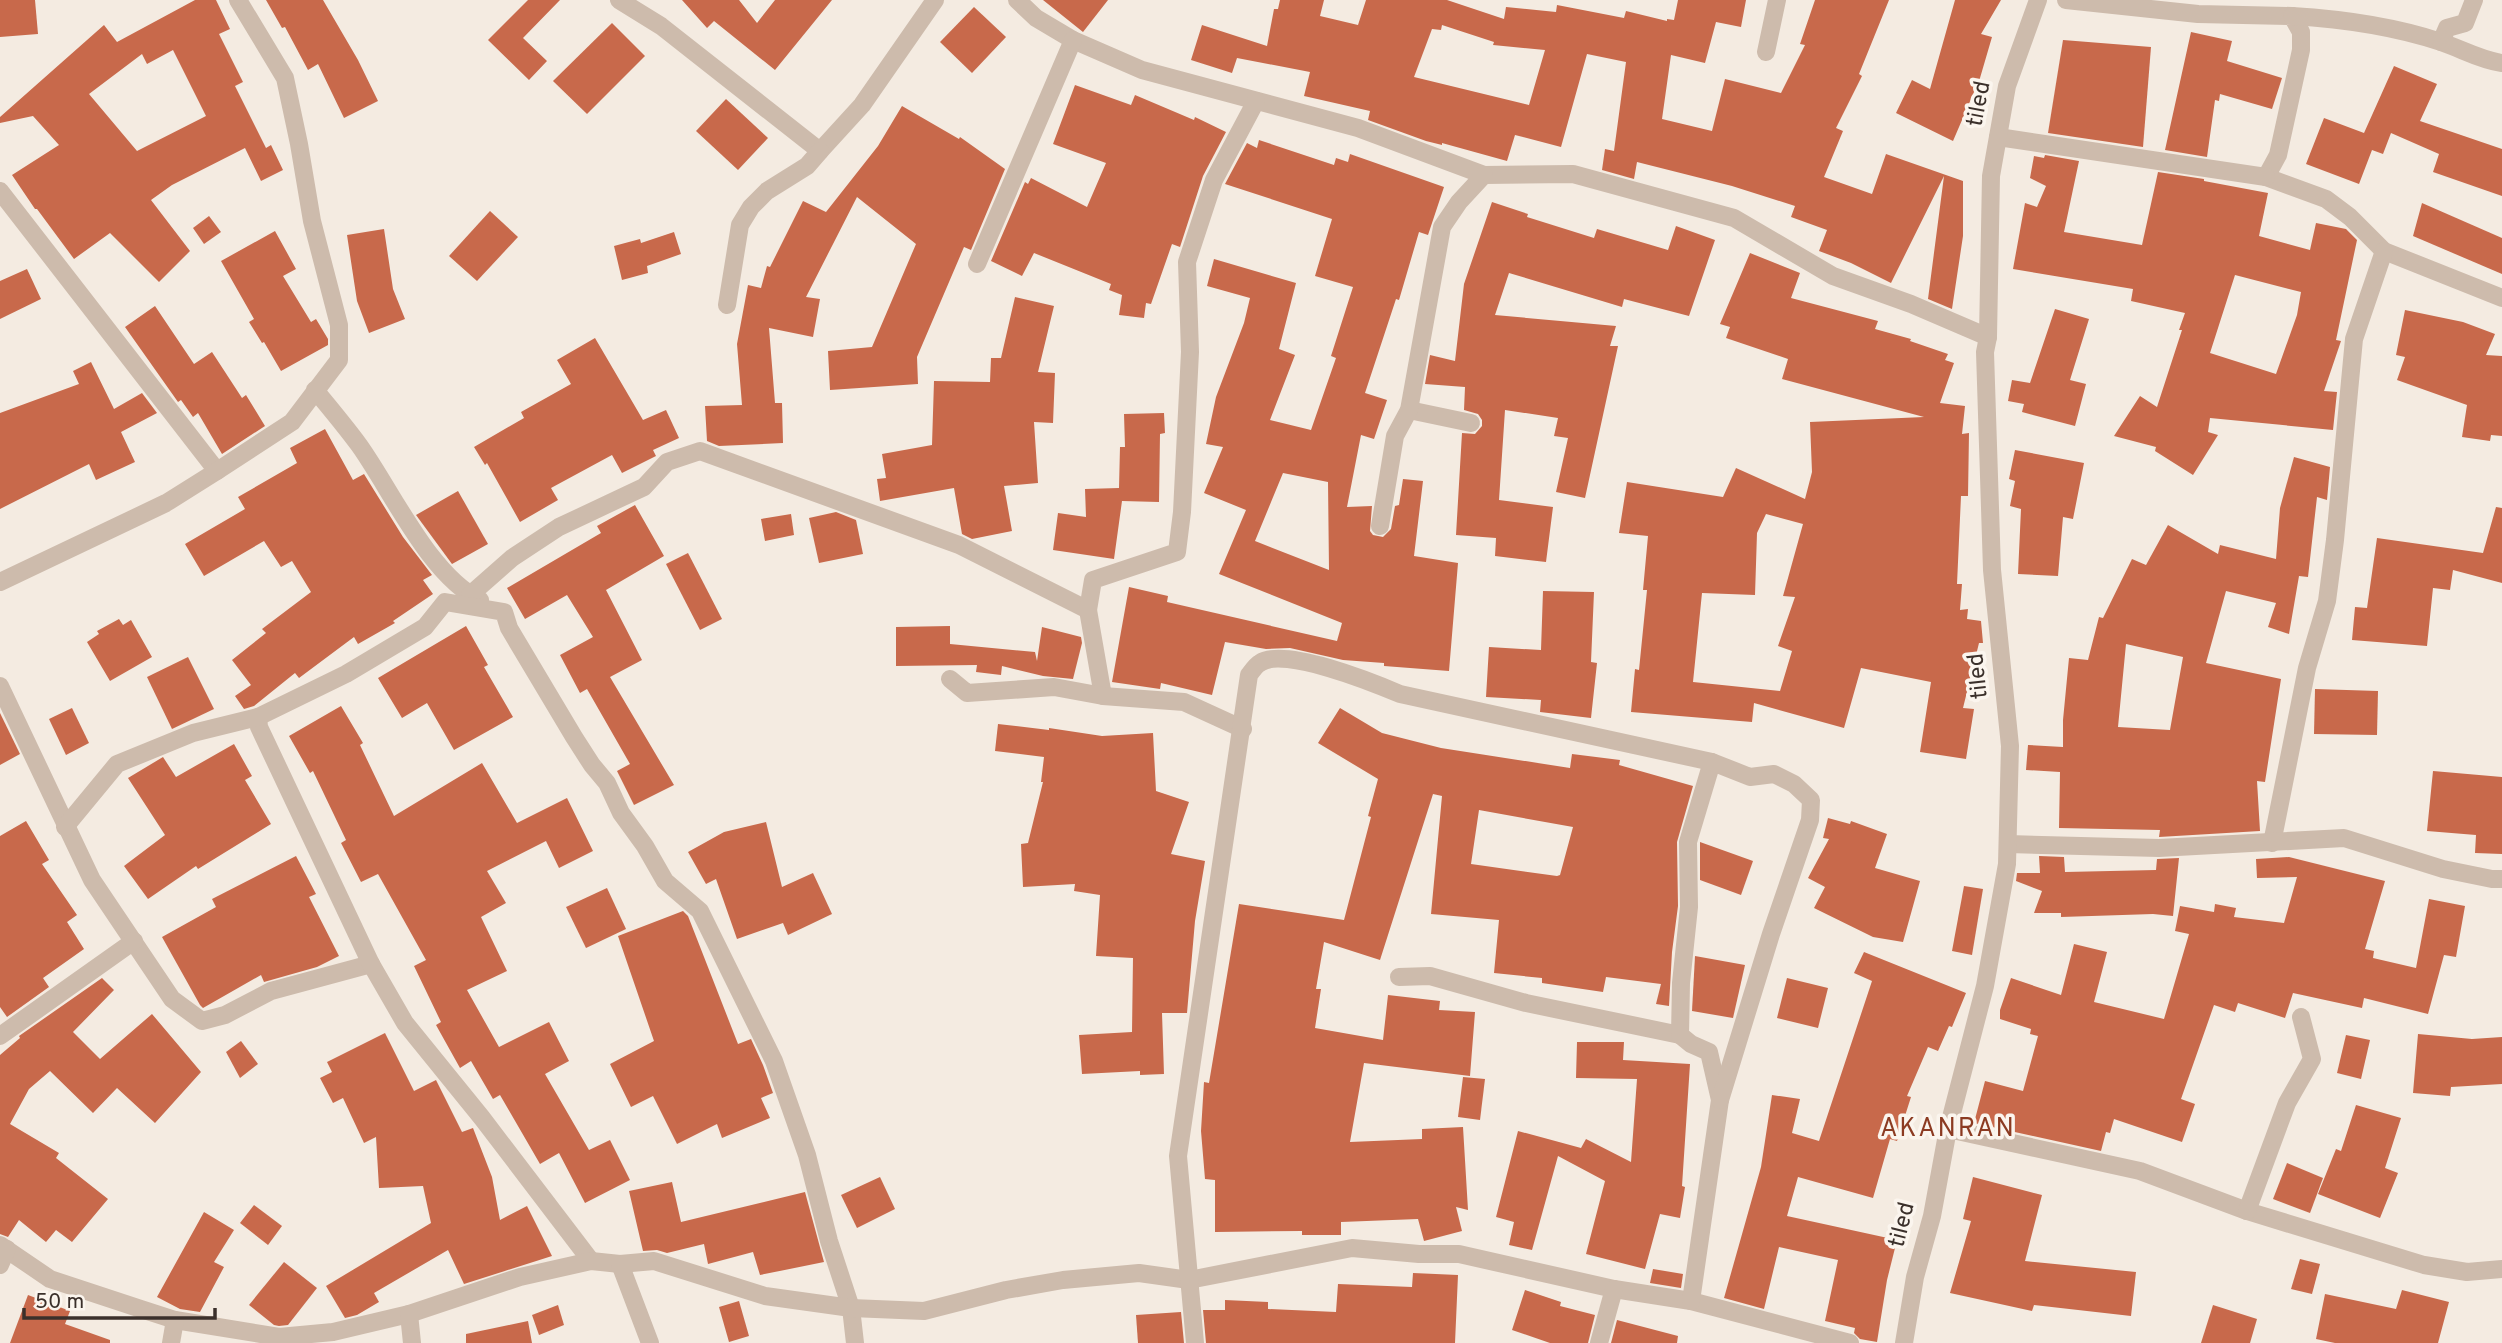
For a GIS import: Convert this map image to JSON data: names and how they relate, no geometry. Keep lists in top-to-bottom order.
{
  "streets": {
    "street": ["tiled"]
  },
  "districts": ["AKANRAN"],
  "scale_bar": "50 m"
}
